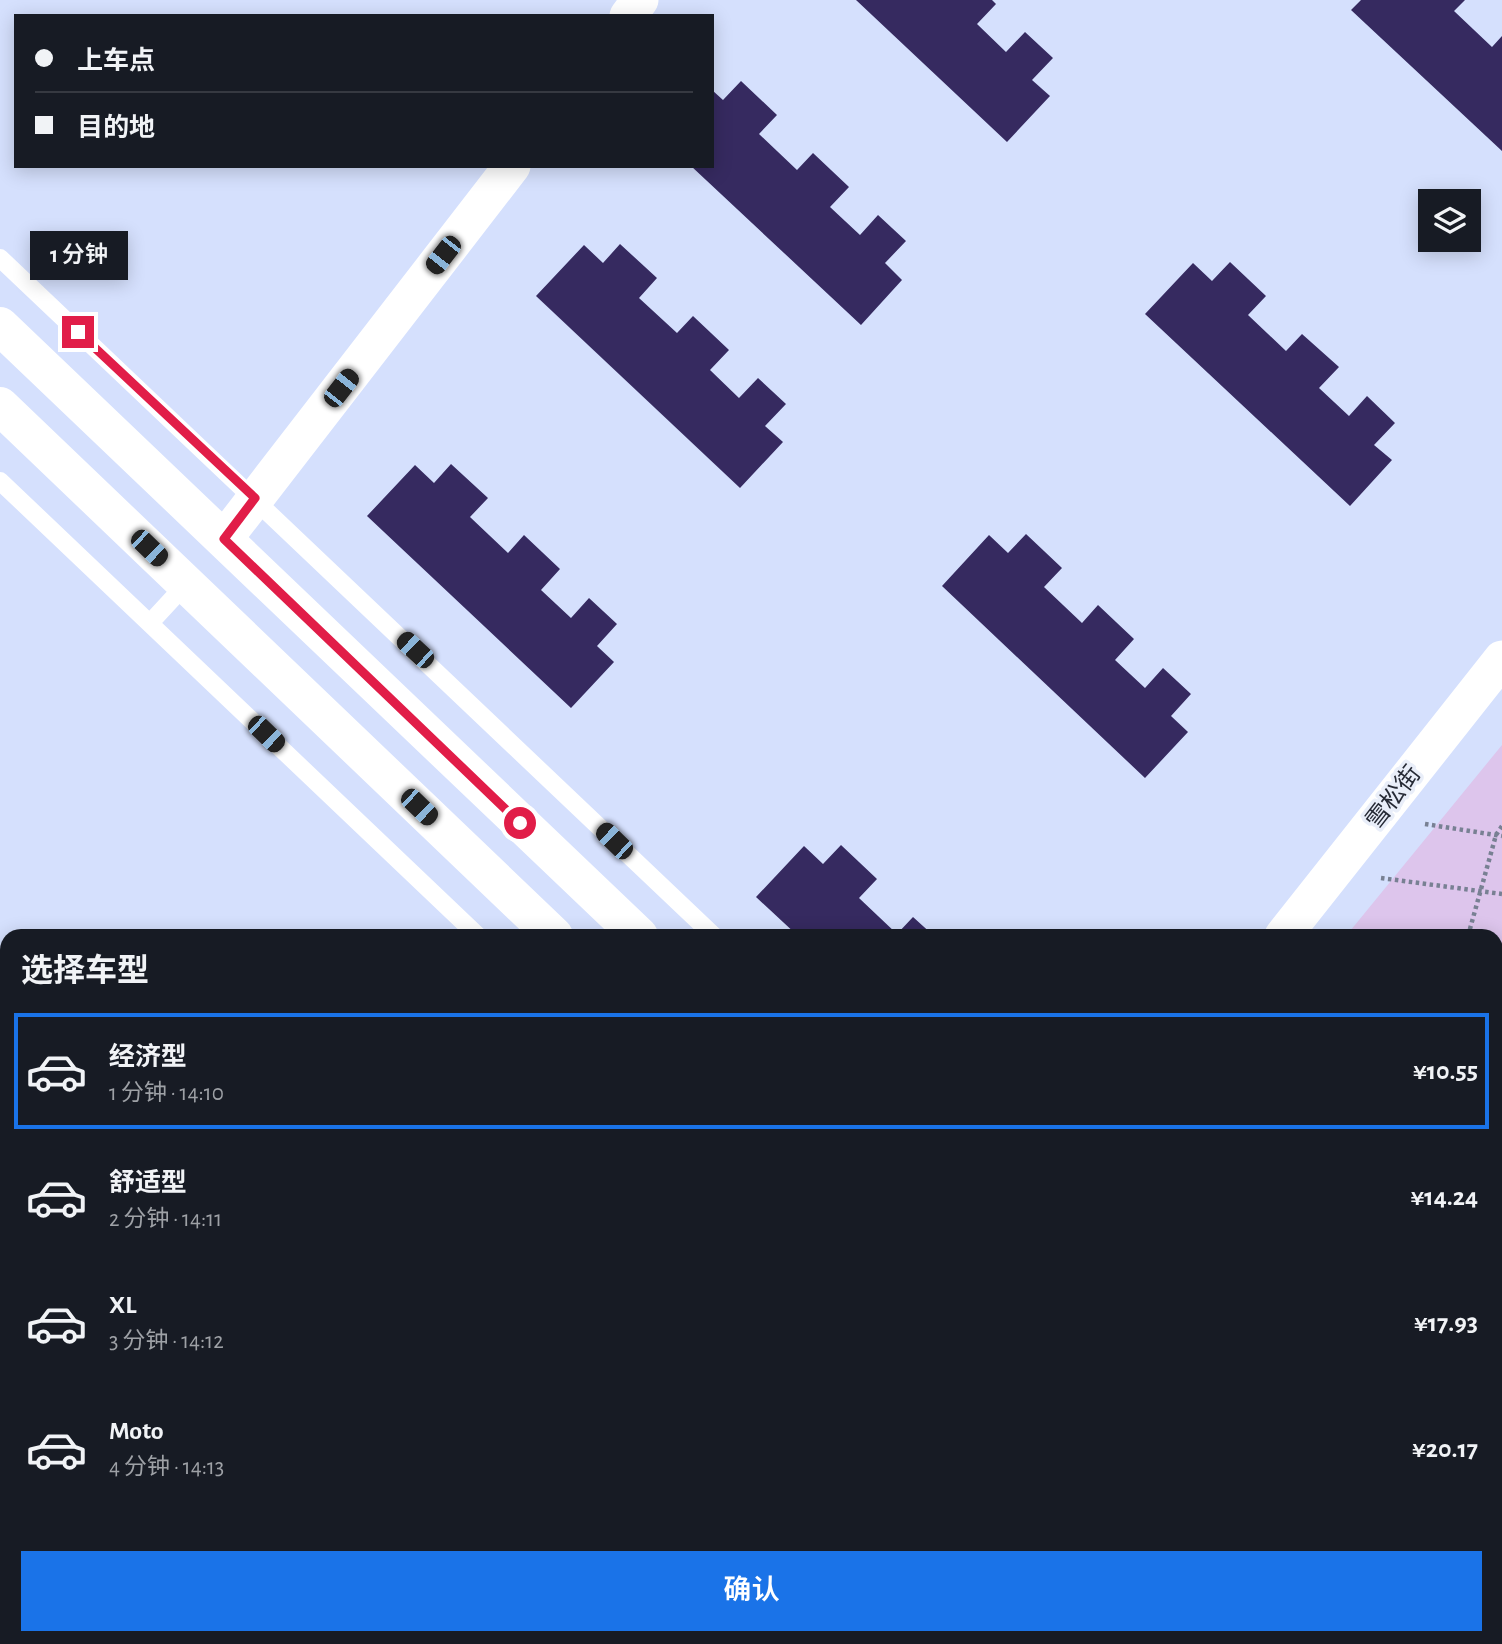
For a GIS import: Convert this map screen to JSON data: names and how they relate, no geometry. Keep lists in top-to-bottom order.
{
  "streets": {
    "street": ["雪松街"]
  },
  "page": {
    "banner": ["上车点", "目的地"],
    "bubble": "1 分钟",
    "heading": "选择车型",
    "list": [
      {
        "name": "经济型",
        "note": "1 分钟 · 14:10",
        "value": "¥10.55"
      },
      {
        "name": "舒适型",
        "note": "2 分钟 · 14:11",
        "value": "¥14.24"
      },
      {
        "name": "XL",
        "note": "3 分钟 · 14:12",
        "value": "¥17.93"
      },
      {
        "name": "Moto",
        "note": "4 分钟 · 14:13",
        "value": "¥20.17"
      }
    ],
    "buttons": "确认"
  }
}
